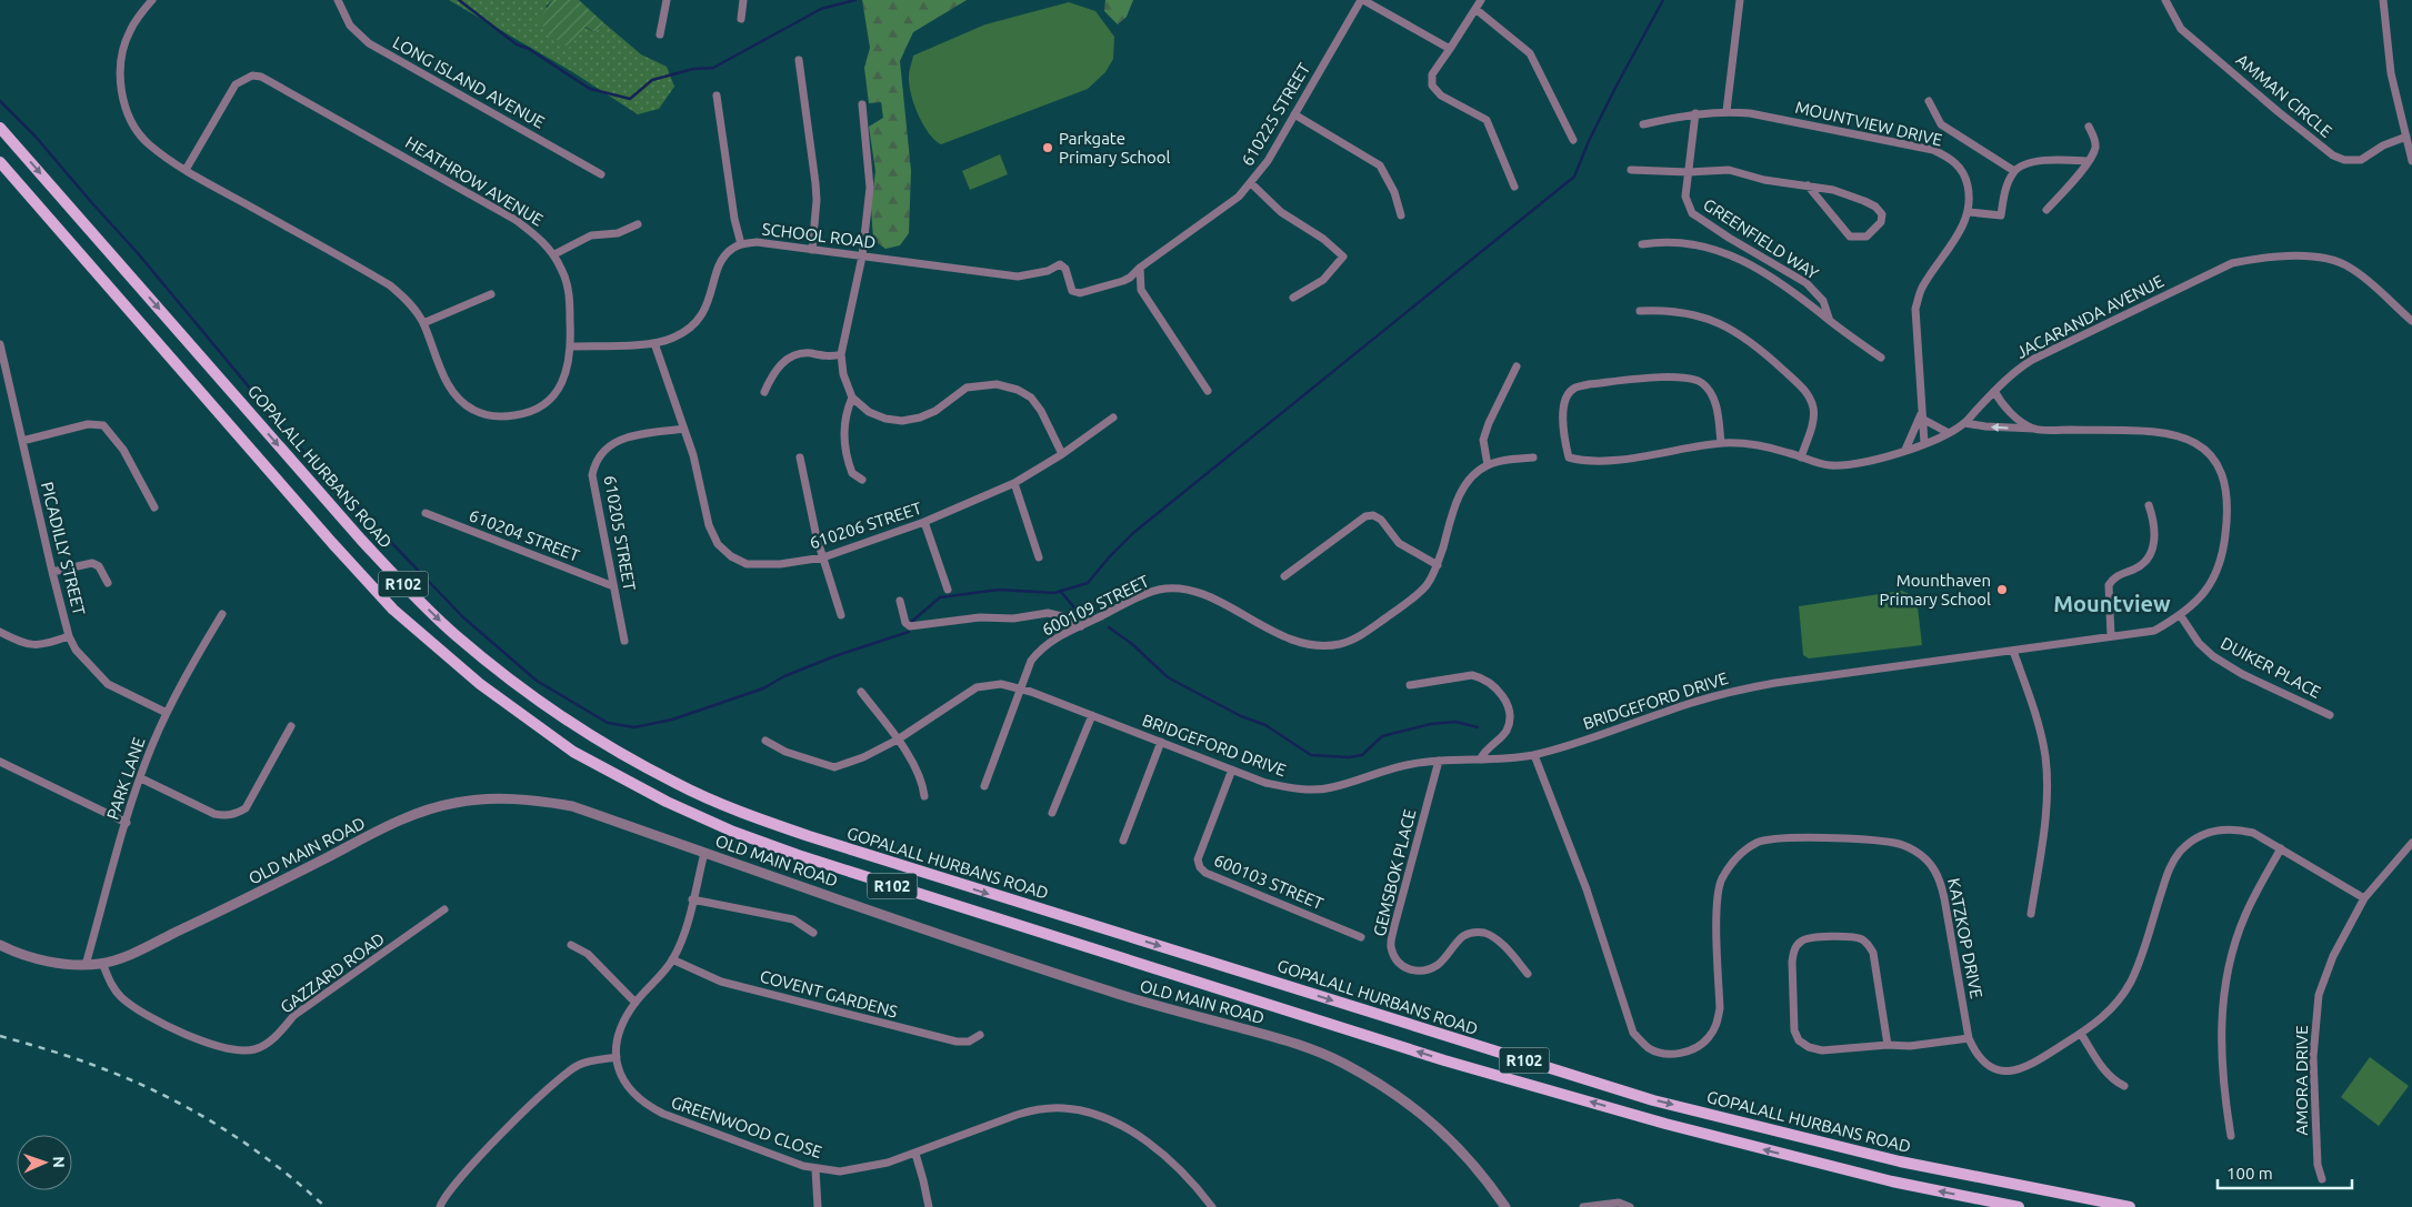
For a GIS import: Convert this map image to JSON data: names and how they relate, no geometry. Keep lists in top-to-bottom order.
{
  "streets": {
    "main road": ["GOPALALL HURBANS ROAD", "R102"],
    "street": [
      "LONG ISLAND AVENUE",
      "AMMAN CIRCLE",
      "610225 STREET",
      "MOUNTVIEW DRIVE",
      "HEATHROW AVENUE",
      "SCHOOL ROAD",
      "GREENFIELD WAY",
      "JACARANDA AVENUE",
      "610206 STREET",
      "610205 STREET",
      "610204 STREET",
      "PICADILLY STREET",
      "600109 STREET",
      "DUIKER PLACE",
      "BRIDGEFORD DRIVE",
      "PARK LANE",
      "OLD MAIN ROAD",
      "GEMSBOK PLACE",
      "600103 STREET",
      "KATZKOP DRIVE",
      "GAZZARD ROAD",
      "COVENT GARDENS",
      "AMORA DRIVE",
      "GREENWOOD CLOSE"
    ]
  },
  "crossings": [
    ["610225 STREET", "SCHOOL ROAD"],
    ["MOUNTVIEW DRIVE", "GREENFIELD WAY"],
    ["MOUNTVIEW DRIVE", "JACARANDA AVENUE"],
    ["HEATHROW AVENUE", "SCHOOL ROAD"],
    ["SCHOOL ROAD", "610206 STREET"],
    ["JACARANDA AVENUE", "BRIDGEFORD DRIVE"],
    ["610206 STREET", "610205 STREET"],
    ["610205 STREET", "610204 STREET"],
    ["PICADILLY STREET", "PARK LANE"],
    ["600109 STREET", "BRIDGEFORD DRIVE"],
    ["DUIKER PLACE", "BRIDGEFORD DRIVE"],
    ["BRIDGEFORD DRIVE", "GEMSBOK PLACE"],
    ["BRIDGEFORD DRIVE", "600103 STREET"],
    ["BRIDGEFORD DRIVE", "KATZKOP DRIVE"],
    ["PARK LANE", "OLD MAIN ROAD"],
    ["OLD MAIN ROAD", "GAZZARD ROAD"],
    ["OLD MAIN ROAD", "GREENWOOD CLOSE"],
    ["KATZKOP DRIVE", "AMORA DRIVE"],
    ["COVENT GARDENS", "GREENWOOD CLOSE"]
  ],
  "districts": ["Mountview"],
  "places": ["Parkgate Primary School", "Mounthaven Primary School"],
  "scale_bar": "100 m",
  "north": "right"
}
